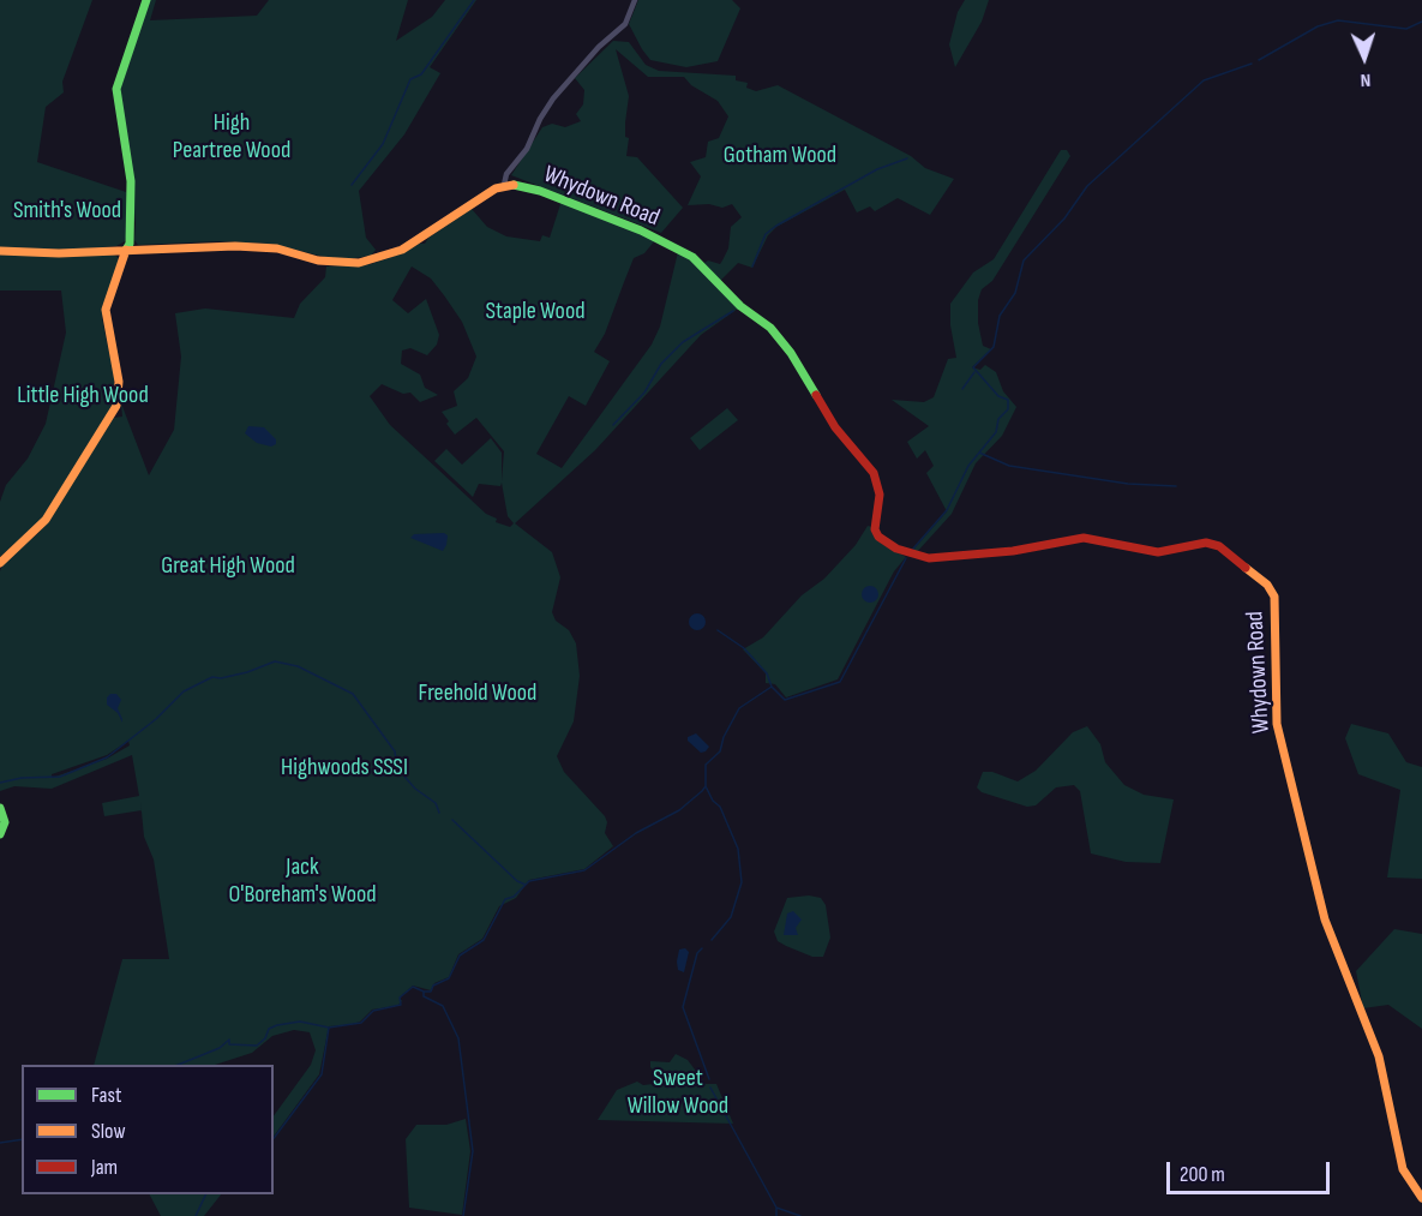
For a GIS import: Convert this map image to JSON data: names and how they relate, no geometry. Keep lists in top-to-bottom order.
{
  "streets": {
    "street": ["Whydown Road"]
  },
  "parks": [
    "High Peartree Wood",
    "Gotham Wood",
    "Smith's Wood",
    "Staple Wood",
    "Little High Wood",
    "Great High Wood",
    "Freehold Wood",
    "Highwoods SSSI",
    "Jack O'Boreham's Wood",
    "Sweet Willow Wood"
  ],
  "legend": ["Fast", "Slow", "Jam"],
  "scale_bar": "200 m",
  "north": "bottom"
}
